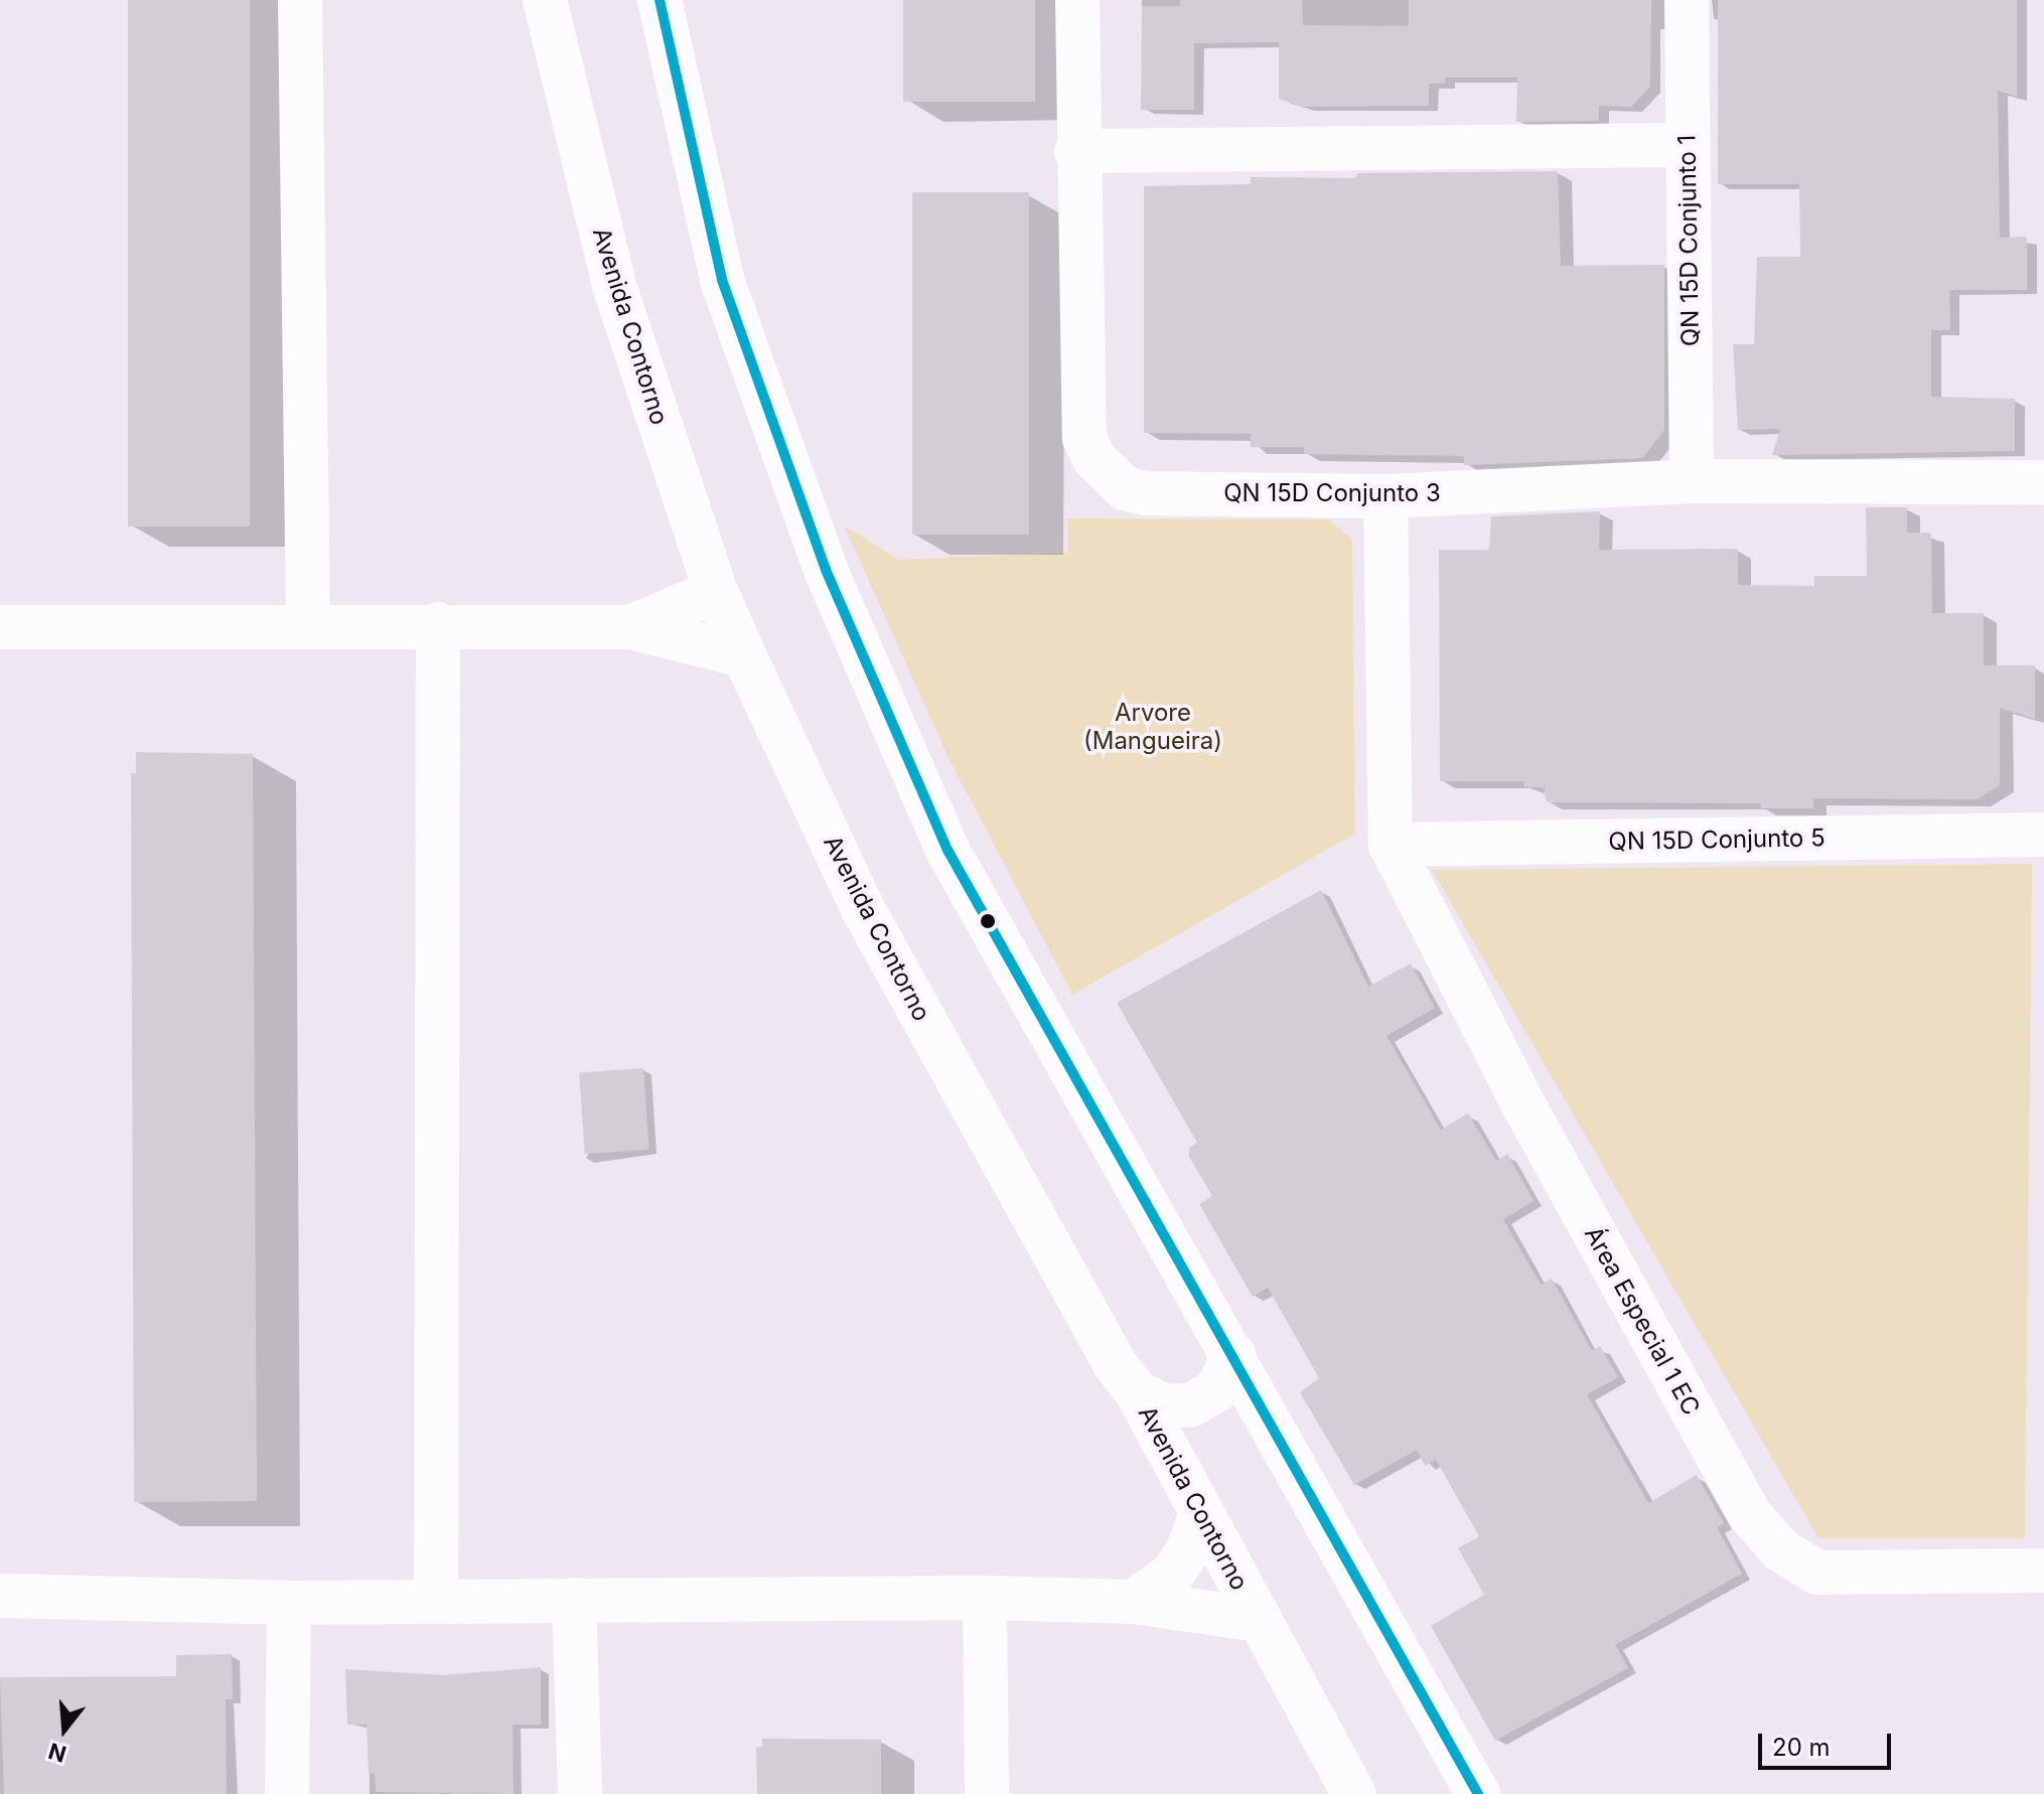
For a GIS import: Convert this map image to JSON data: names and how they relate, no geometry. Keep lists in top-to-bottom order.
{
  "streets": {
    "street": [
      "QN 15D Conjunto 1",
      "Avenida Contorno",
      "QN 15D Conjunto 3",
      "QN 15D Conjunto 5",
      "Área Especial 1 EC"
    ]
  },
  "crossings": [
    ["QN 15D Conjunto 1", "QN 15D Conjunto 3"],
    ["QN 15D Conjunto 5", "Área Especial 1 EC"]
  ],
  "parks": ["Arvore (Mangueira)"],
  "scale_bar": "20 m",
  "north": "bottom"
}
